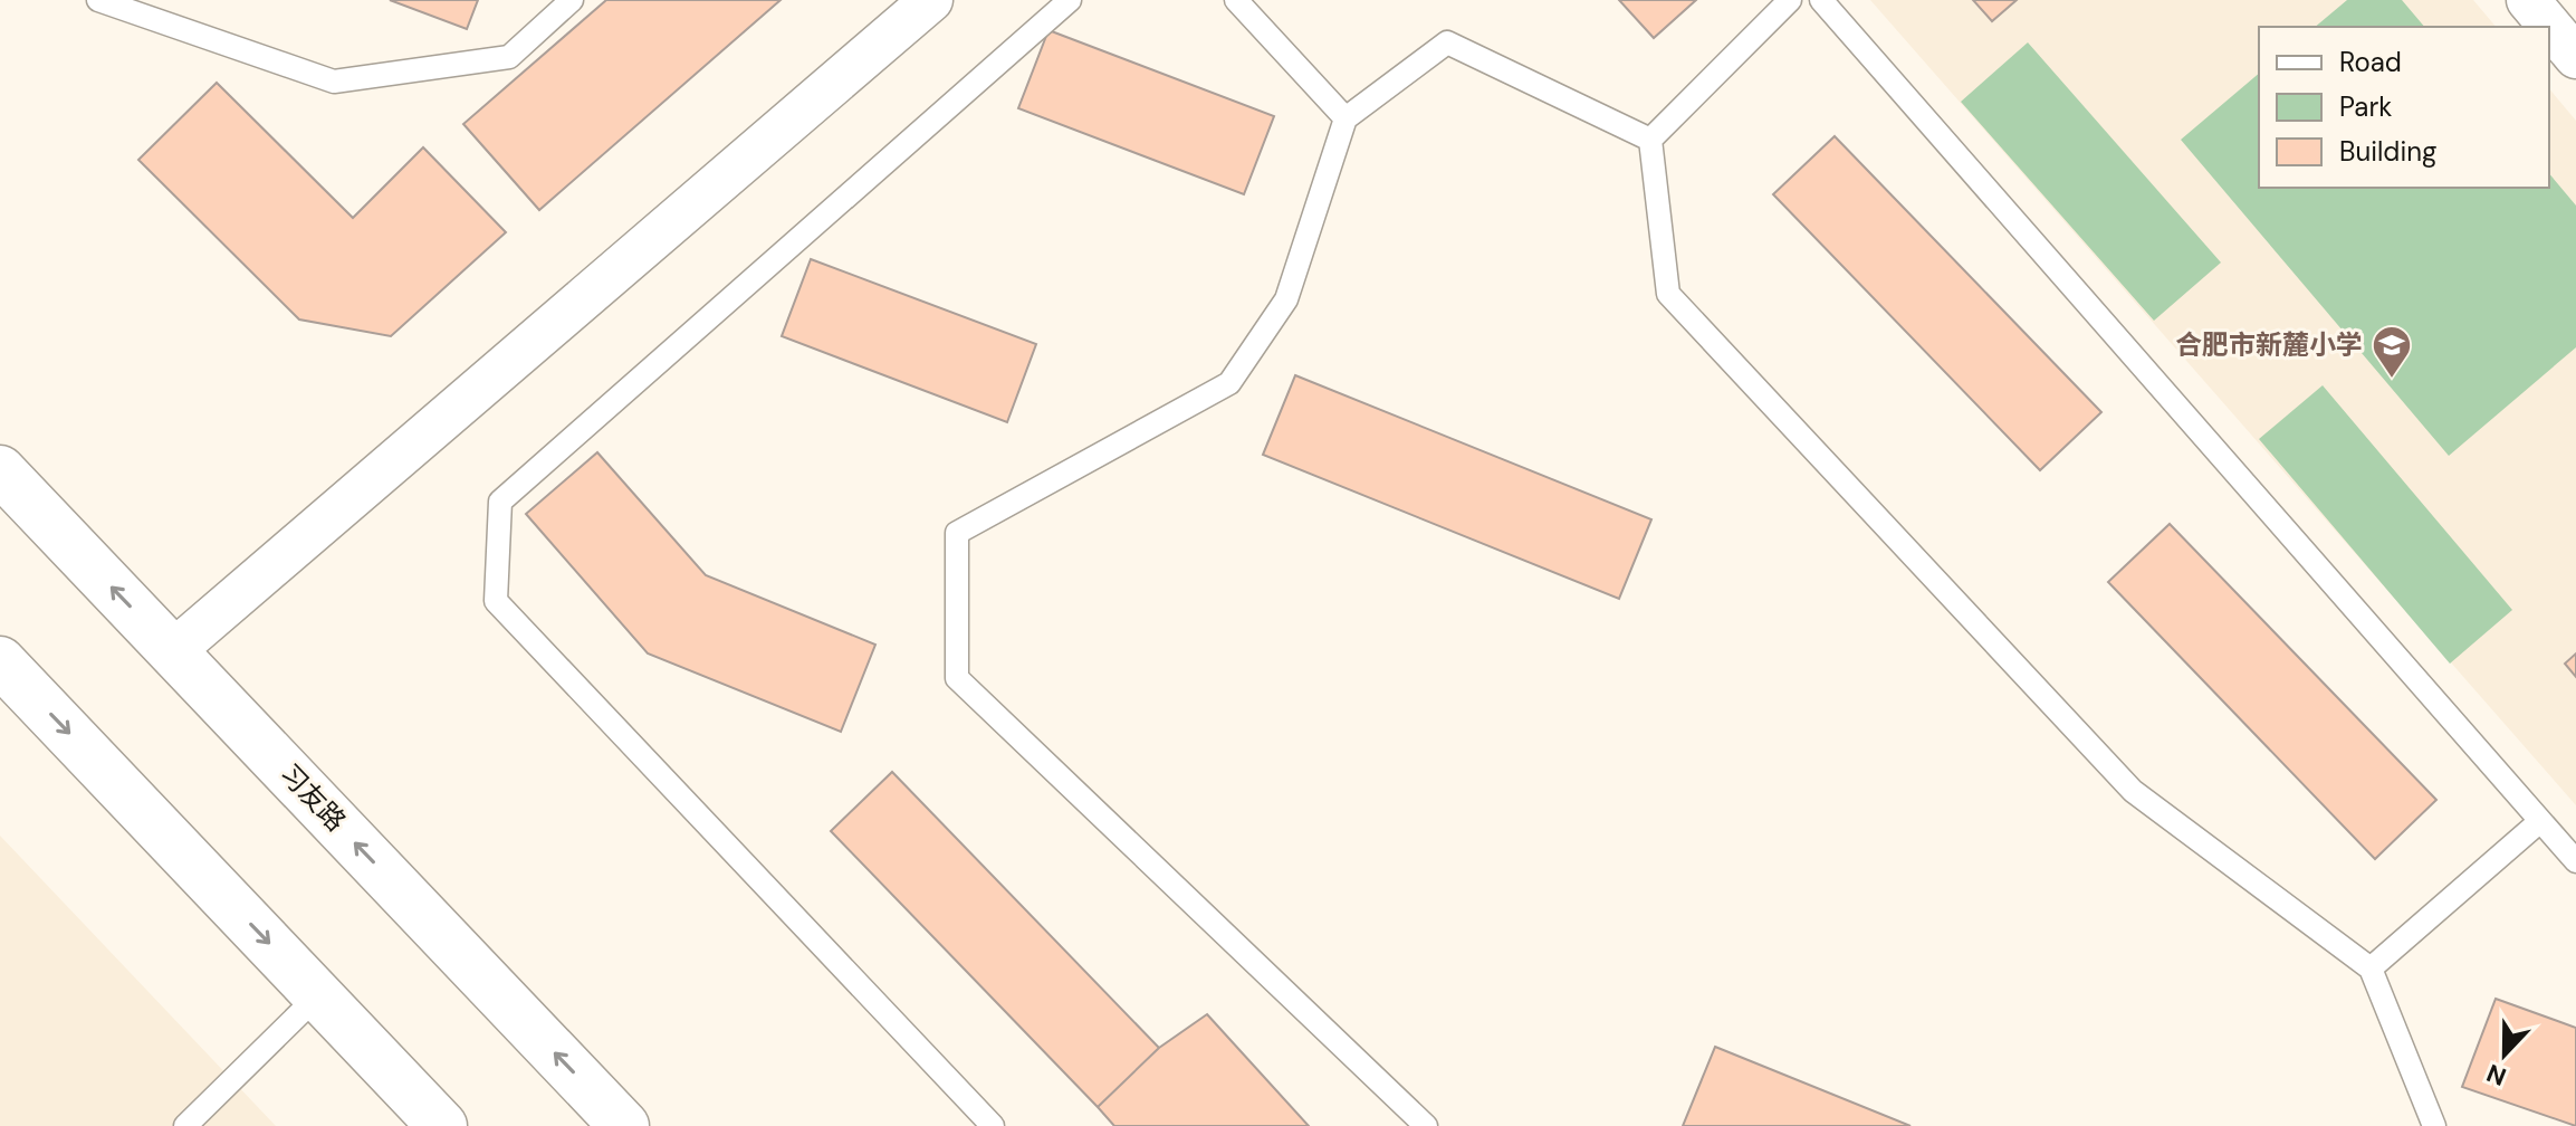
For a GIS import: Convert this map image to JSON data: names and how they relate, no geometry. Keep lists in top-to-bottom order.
{
  "streets": {
    "main road": ["习友路"]
  },
  "places": {
    "school or university": ["合肥市新麓小学"]
  },
  "legend": ["Road", "Park", "Building"],
  "north": "bottom"
}
